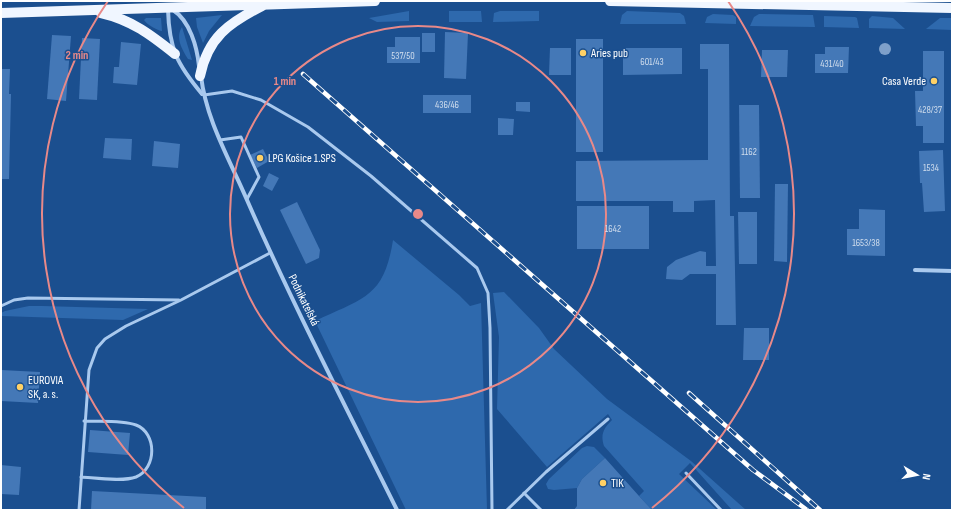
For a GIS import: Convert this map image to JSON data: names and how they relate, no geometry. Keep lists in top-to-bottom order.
{
  "streets": {
    "street": ["Podnikateľská"]
  },
  "places": [
    "Aries pub",
    "Casa Verde",
    "LPG Košice 1.SPS",
    "EUROVIA SK, a. s.",
    "TIK"
  ],
  "house_numbers": [
    "537/50",
    "601/43",
    "431/40",
    "436/46",
    "428/37",
    "1162",
    "1534",
    "1642",
    "1653/38"
  ],
  "north": "right",
  "rings": ["2 min", "1 min"]
}
